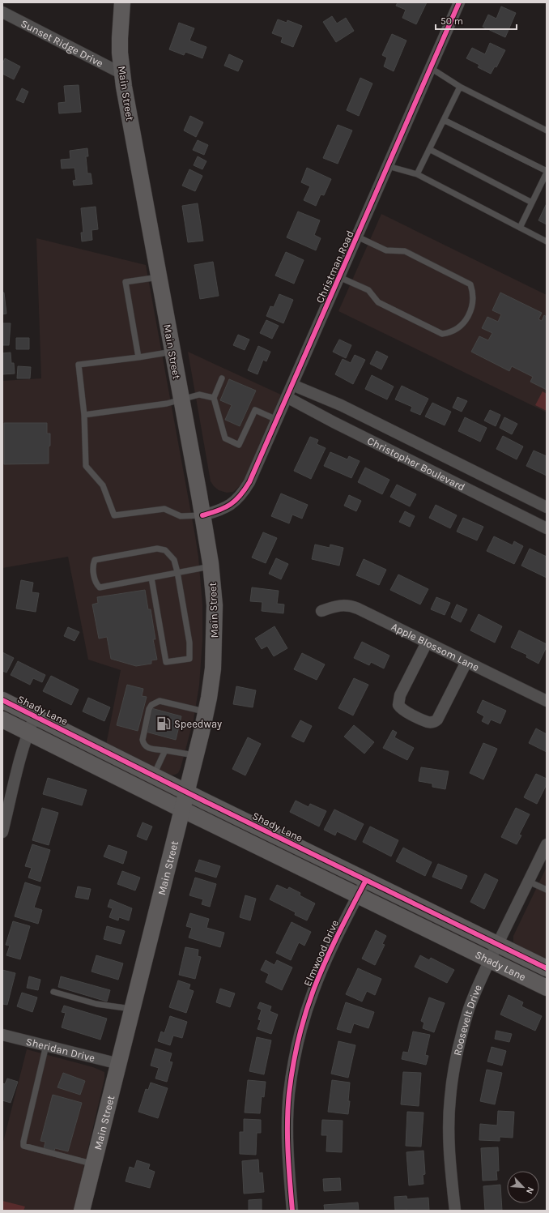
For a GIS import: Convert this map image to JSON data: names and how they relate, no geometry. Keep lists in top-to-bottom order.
{
  "streets": {
    "main road": ["Main Street", "Shady Lane"],
    "street": [
      "Sunset Ridge Drive",
      "Christman Road",
      "Christopher Boulevard",
      "Apple Blossom Lane",
      "Elmwood Drive",
      "Roosevelt Drive",
      "Sheridan Drive"
    ]
  },
  "crossings": [
    ["Sunset Ridge Drive", "Main Street"],
    ["Main Street", "Christman Road"],
    ["Main Street", "Shady Lane"],
    ["Main Street", "Sheridan Drive"],
    ["Christman Road", "Christopher Boulevard"],
    ["Shady Lane", "Elmwood Drive"],
    ["Shady Lane", "Roosevelt Drive"]
  ],
  "places": {
    "fuel station": ["Speedway"]
  },
  "scale_bar": "50 m",
  "north": "bottom right"
}
